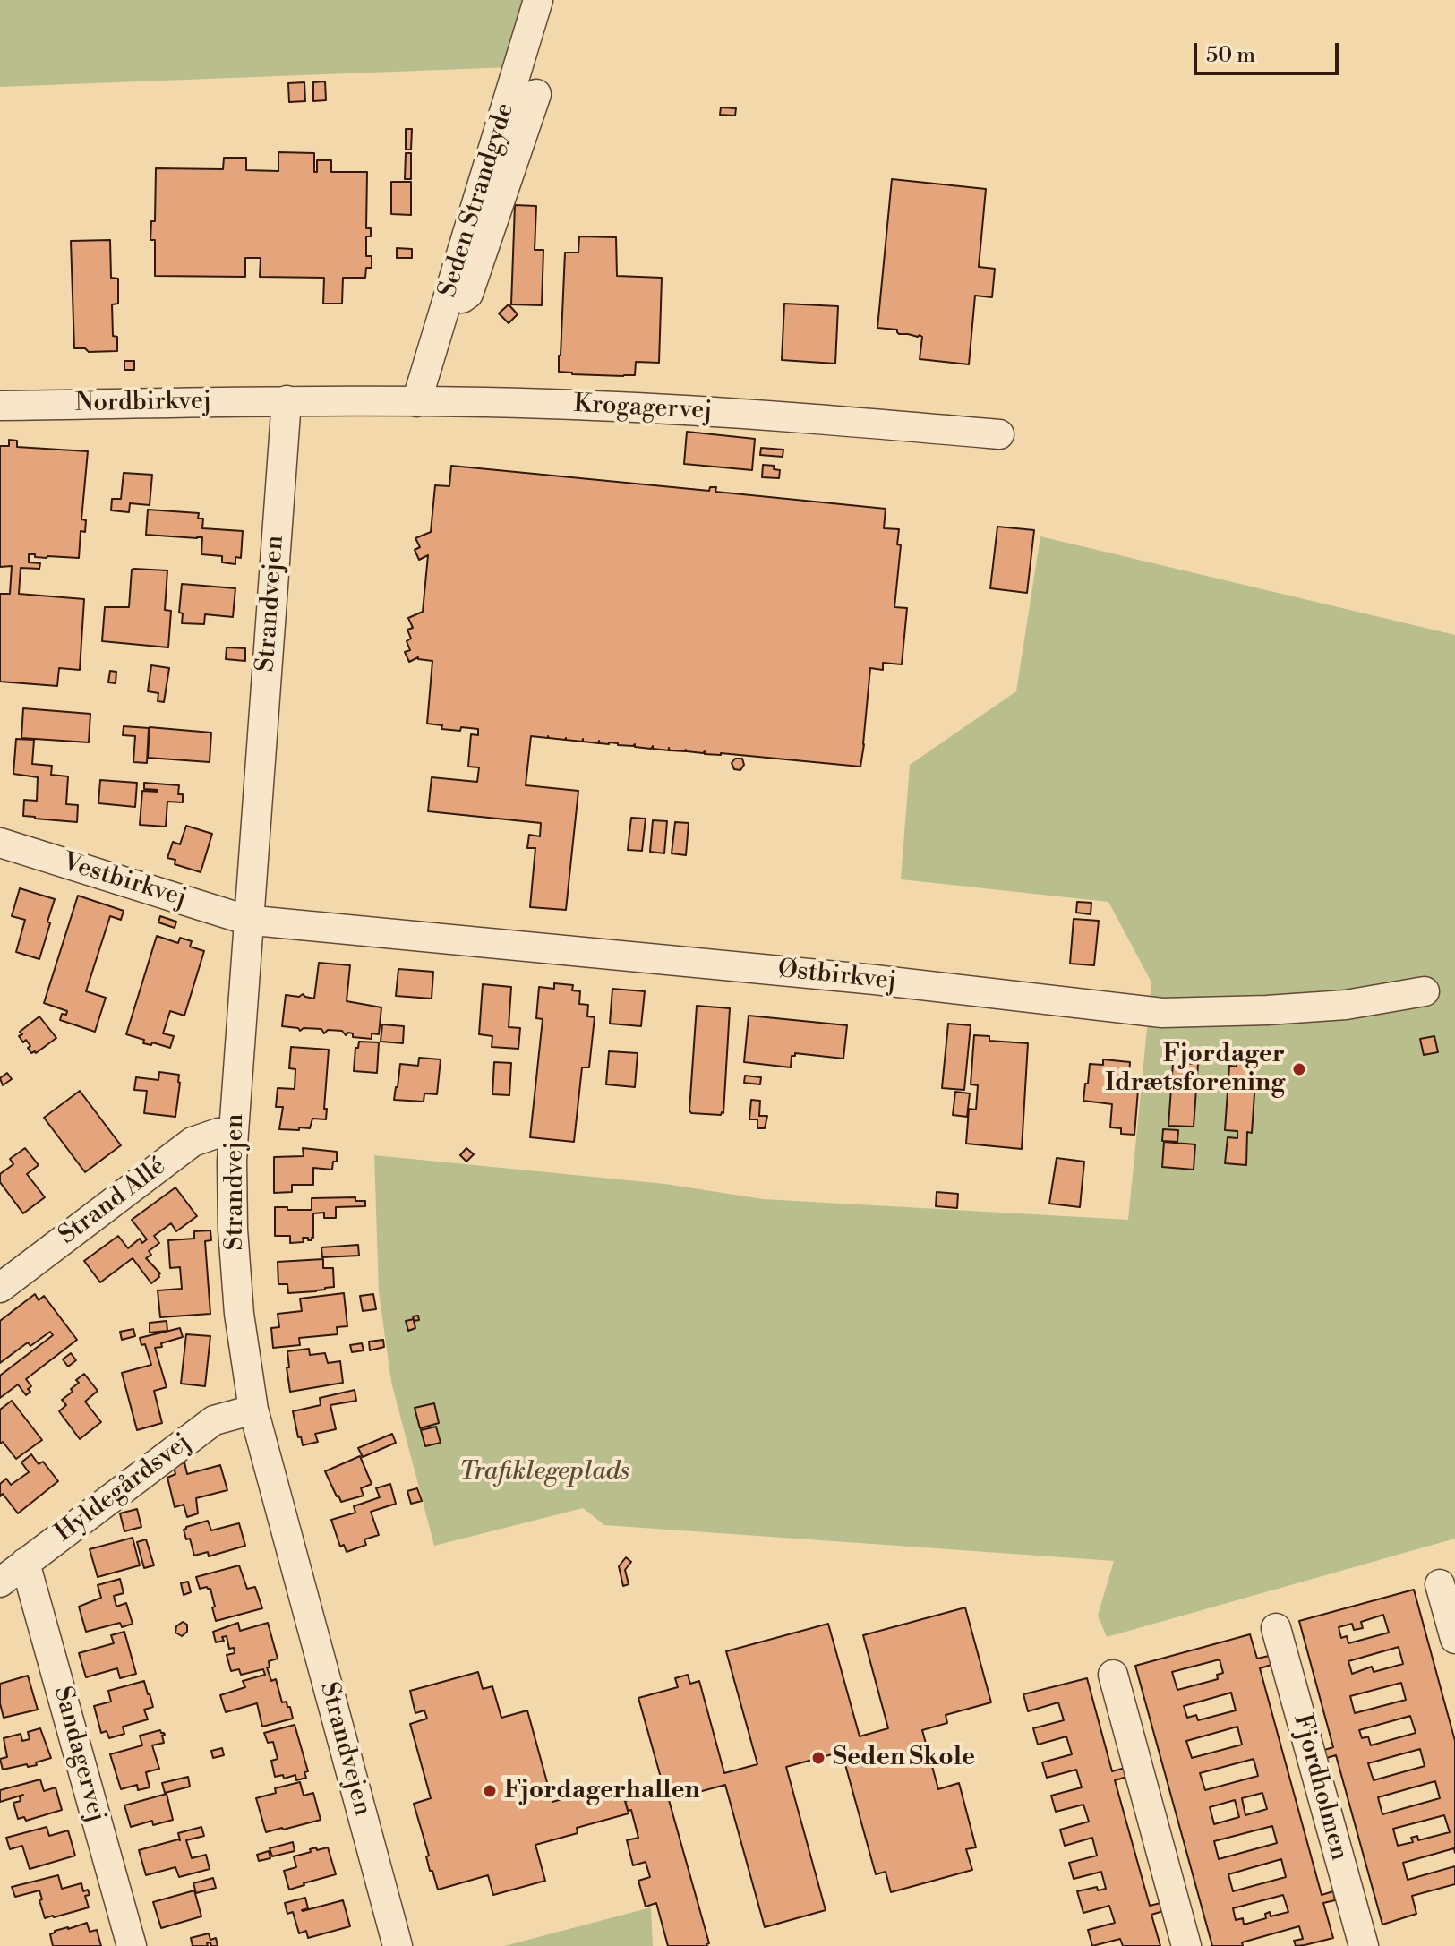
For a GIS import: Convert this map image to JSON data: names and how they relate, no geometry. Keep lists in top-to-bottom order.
{
  "streets": {
    "street": [
      "Seden Strandgyde",
      "Nordbirkvej",
      "Krogagervej",
      "Strandvejen",
      "Vestbirkvej",
      "Østbirkvej",
      "Strand Allé",
      "Hyldegårdsvej",
      "Sandagervej",
      "Fjordholmen"
    ]
  },
  "crossings": [
    ["Seden Strandgyde", "Krogagervej"],
    ["Nordbirkvej", "Krogagervej"],
    ["Nordbirkvej", "Strandvejen"],
    ["Krogagervej", "Strandvejen"],
    ["Strandvejen", "Vestbirkvej"],
    ["Strandvejen", "Østbirkvej"],
    ["Strandvejen", "Strand Allé"],
    ["Strandvejen", "Hyldegårdsvej"],
    ["Vestbirkvej", "Østbirkvej"],
    ["Hyldegårdsvej", "Sandagervej"]
  ],
  "parks": ["Trafiklegeplads"],
  "places": ["Fjordager Idrætsforening", "Seden Skole", "Fjordagerhallen"],
  "scale_bar": "50 m"
}
